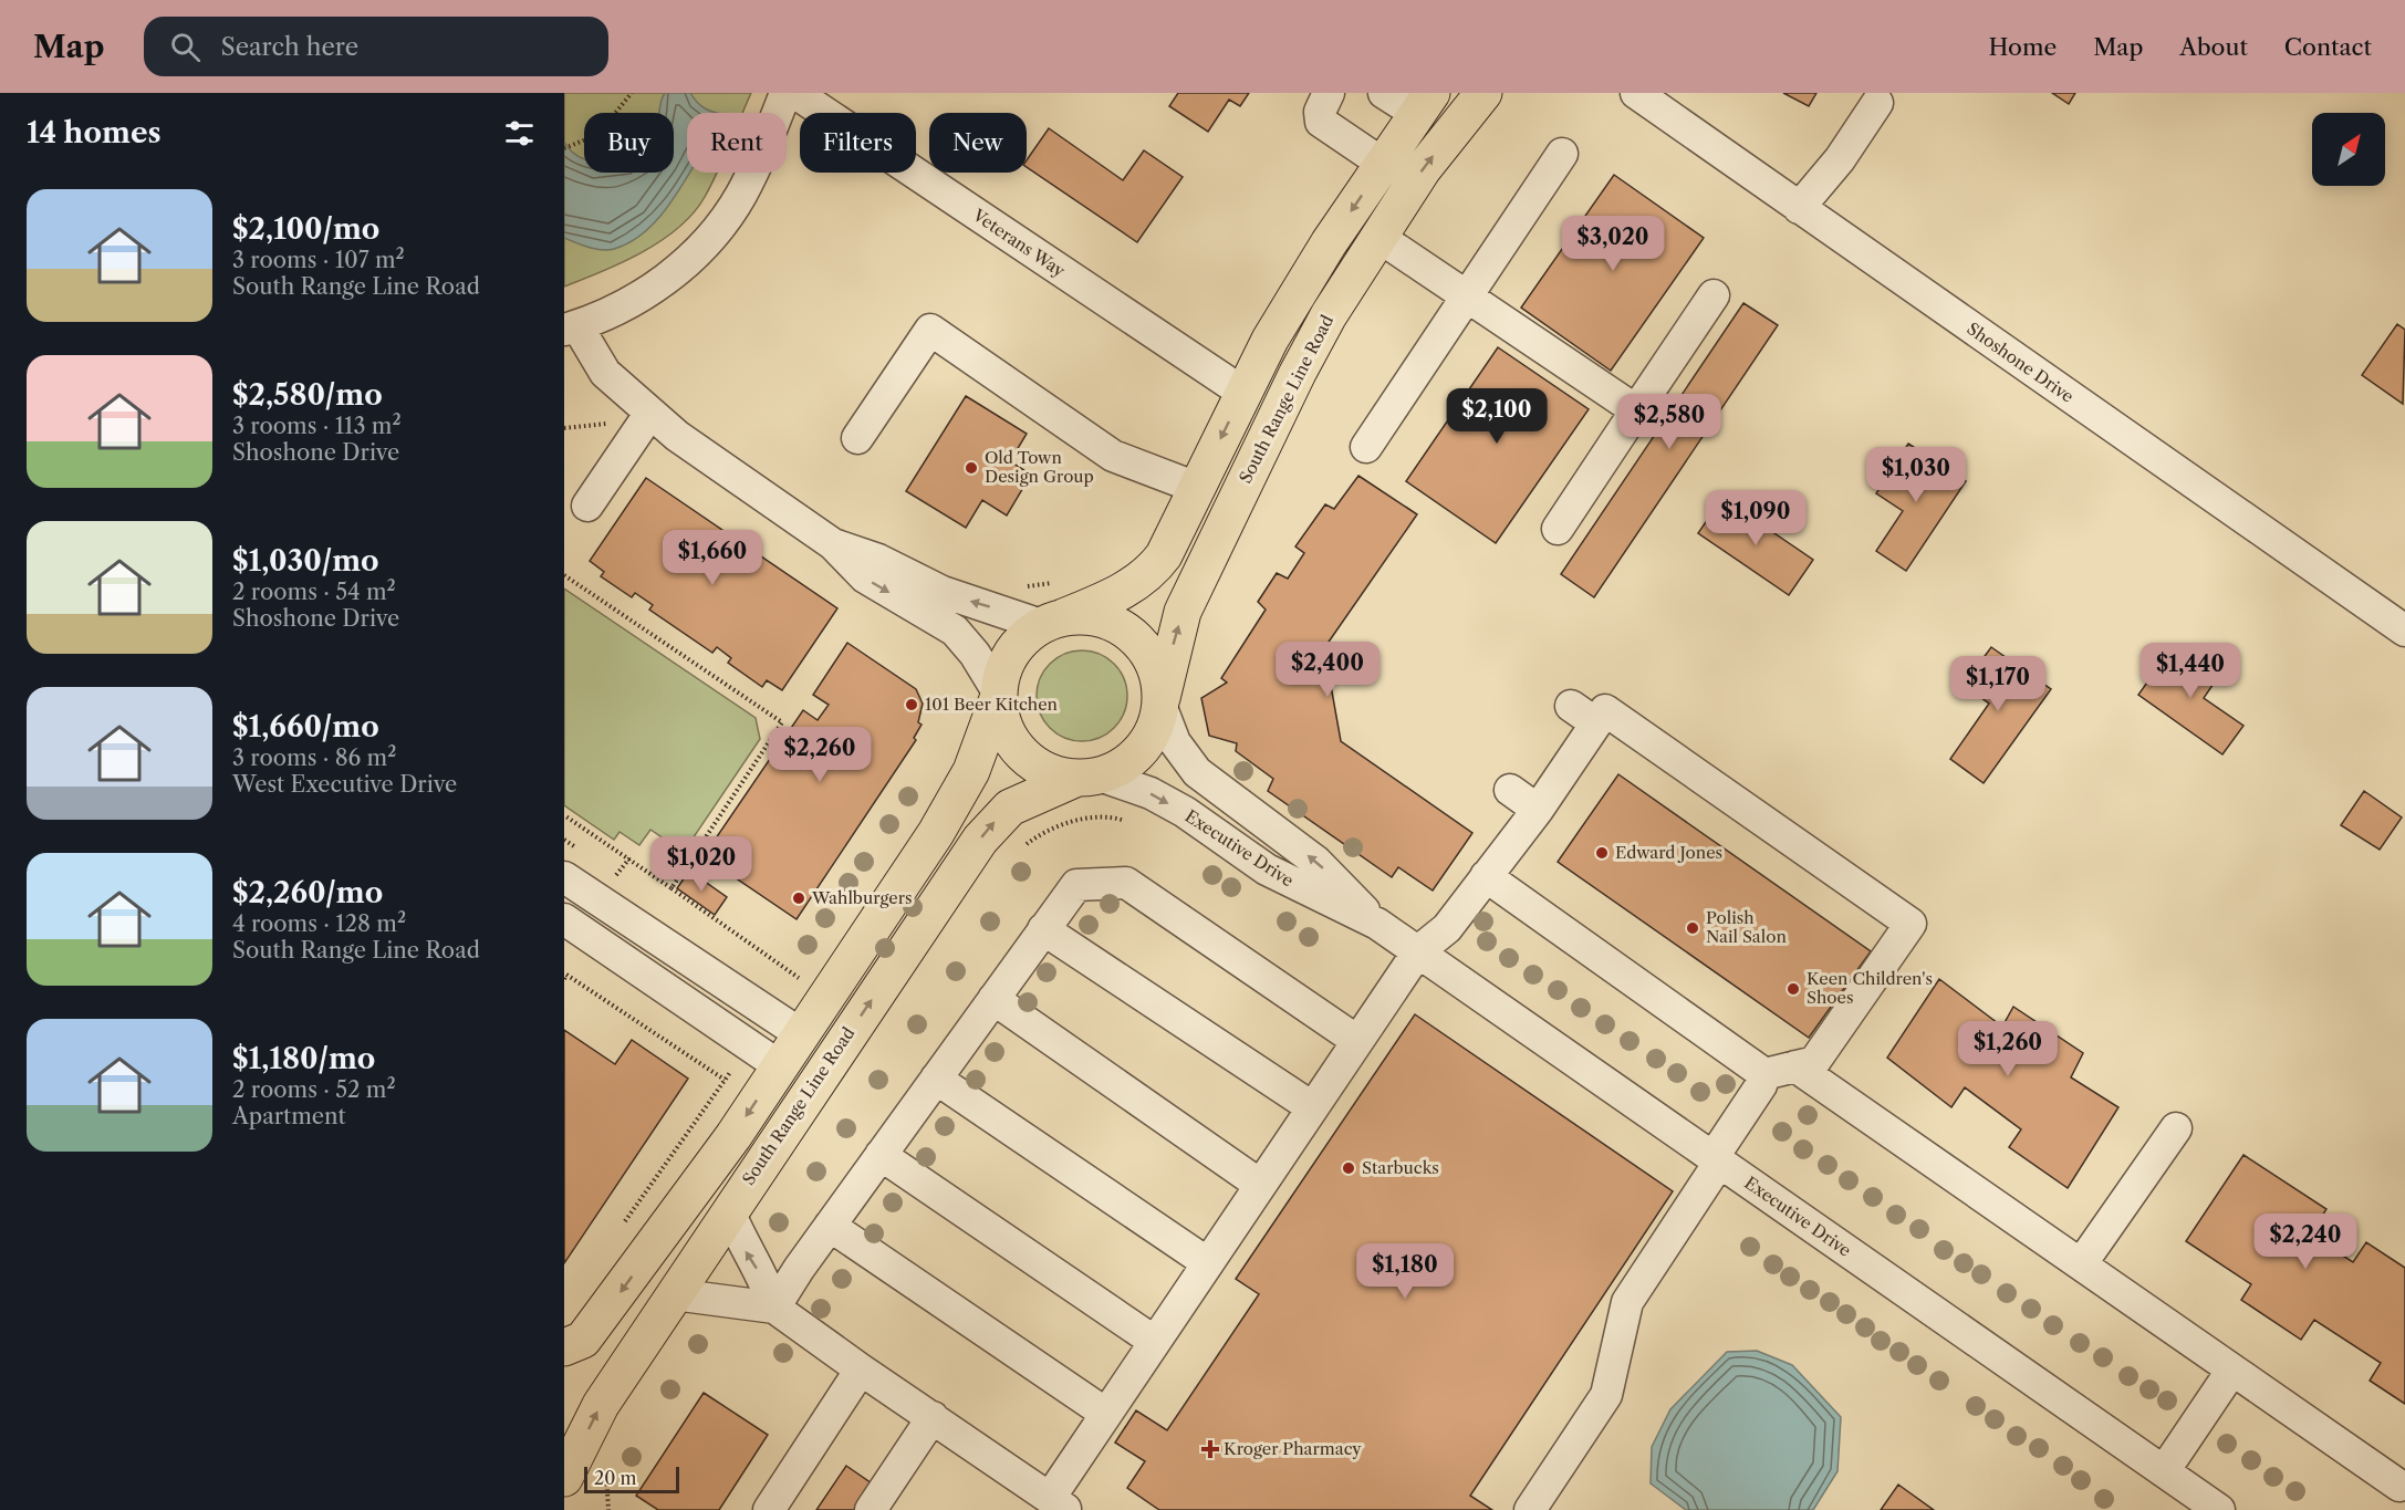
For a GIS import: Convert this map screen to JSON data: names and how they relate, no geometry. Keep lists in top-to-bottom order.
{
  "streets": {
    "main road": ["South Range Line Road"],
    "street": ["Veterans Way", "Shoshone Drive", "Executive Drive"]
  },
  "crossings": [
    ["South Range Line Road", "Executive Drive"]
  ],
  "places": {
    "other": [
      "Old Town Design Group",
      "101 Beer Kitchen",
      "Edward Jones",
      "Wahlburgers",
      "Polish Nail Salon",
      "Keen Children's Shoes",
      "Starbucks"
    ],
    "health": ["Kroger Pharmacy"]
  },
  "scale_bar": "20 m",
  "north": "top right",
  "page": {
    "header": "Map",
    "search": "Search here",
    "nav": [
      "Home",
      "Map",
      "About",
      "Contact"
    ],
    "heading": "14 homes",
    "chip": [
      "Buy",
      "Rent",
      "Filters",
      "New"
    ],
    "list": [
      {
        "name": "$2,100/mo",
        "note": "3 rooms · 107 m² · South Range Line Road"
      },
      {
        "name": "$2,580/mo",
        "note": "3 rooms · 113 m² · Shoshone Drive"
      },
      {
        "name": "$1,030/mo",
        "note": "2 rooms · 54 m² · Shoshone Drive"
      },
      {
        "name": "$1,660/mo",
        "note": "3 rooms · 86 m² · West Executive Drive"
      },
      {
        "name": "$2,260/mo",
        "note": "4 rooms · 128 m² · South Range Line Road"
      },
      {
        "name": "$1,180/mo",
        "note": "2 rooms · 52 m² · Apartment"
      }
    ],
    "price": [
      "$3,020",
      "$2,100",
      "$2,580",
      "$1,030",
      "$1,090",
      "$1,660",
      "$2,400",
      "$1,440",
      "$1,170",
      "$2,260",
      "$1,020",
      "$1,260",
      "$2,240",
      "$1,180"
    ],
    "scale": "20 m"
  }
}
